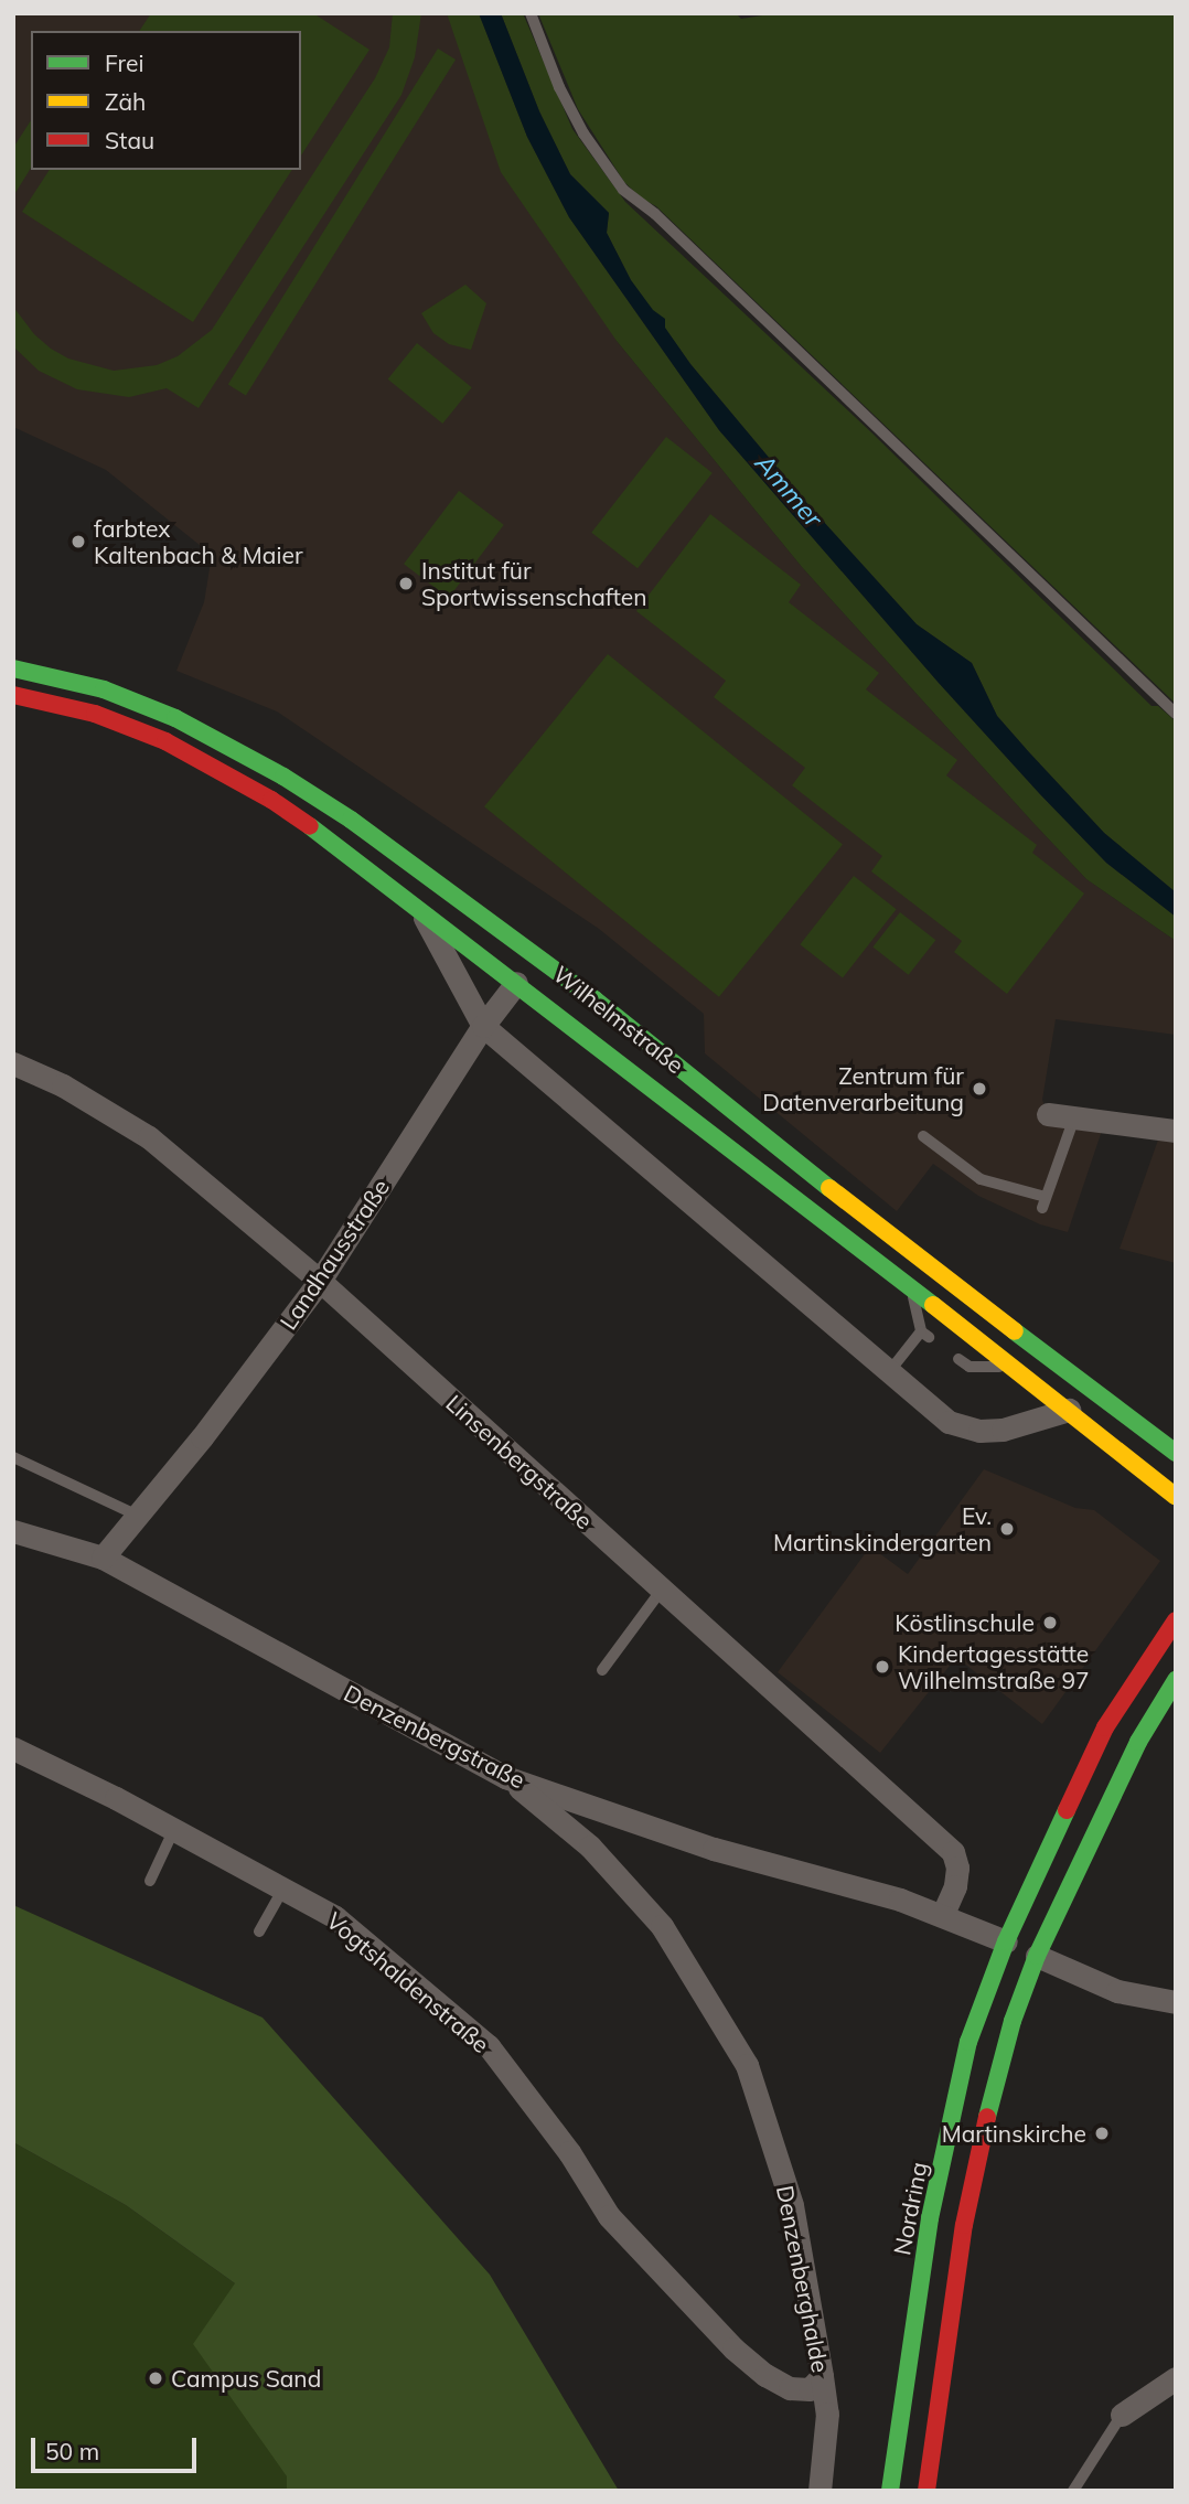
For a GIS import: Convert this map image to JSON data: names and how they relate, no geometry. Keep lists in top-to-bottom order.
{
  "streets": {
    "main road": ["Wilhelmstraße", "Nordring"],
    "street": [
      "Landhausstraße",
      "Linsenbergstraße",
      "Denzenbergstraße",
      "Vogtshaldenstraße",
      "Denzenberghalde"
    ]
  },
  "crossings": [
    ["Wilhelmstraße", "Landhausstraße"],
    ["Landhausstraße", "Linsenbergstraße"],
    ["Landhausstraße", "Denzenbergstraße"],
    ["Linsenbergstraße", "Denzenbergstraße"],
    ["Denzenbergstraße", "Nordring"],
    ["Denzenbergstraße", "Denzenberghalde"],
    ["Vogtshaldenstraße", "Denzenberghalde"]
  ],
  "water": ["Ammer"],
  "places": [
    "farbtex Kaltenbach & Maier",
    "Institut für Sportwissenschaften",
    "Zentrum für Datenverarbeitung",
    "Ev. Martinskindergarten",
    "Köstlinschule",
    "Kindertagesstätte Wilhelmstraße 97",
    "Martinskirche",
    "Campus Sand"
  ],
  "legend": ["Frei", "Zäh", "Stau"],
  "scale_bar": "50 m"
}
